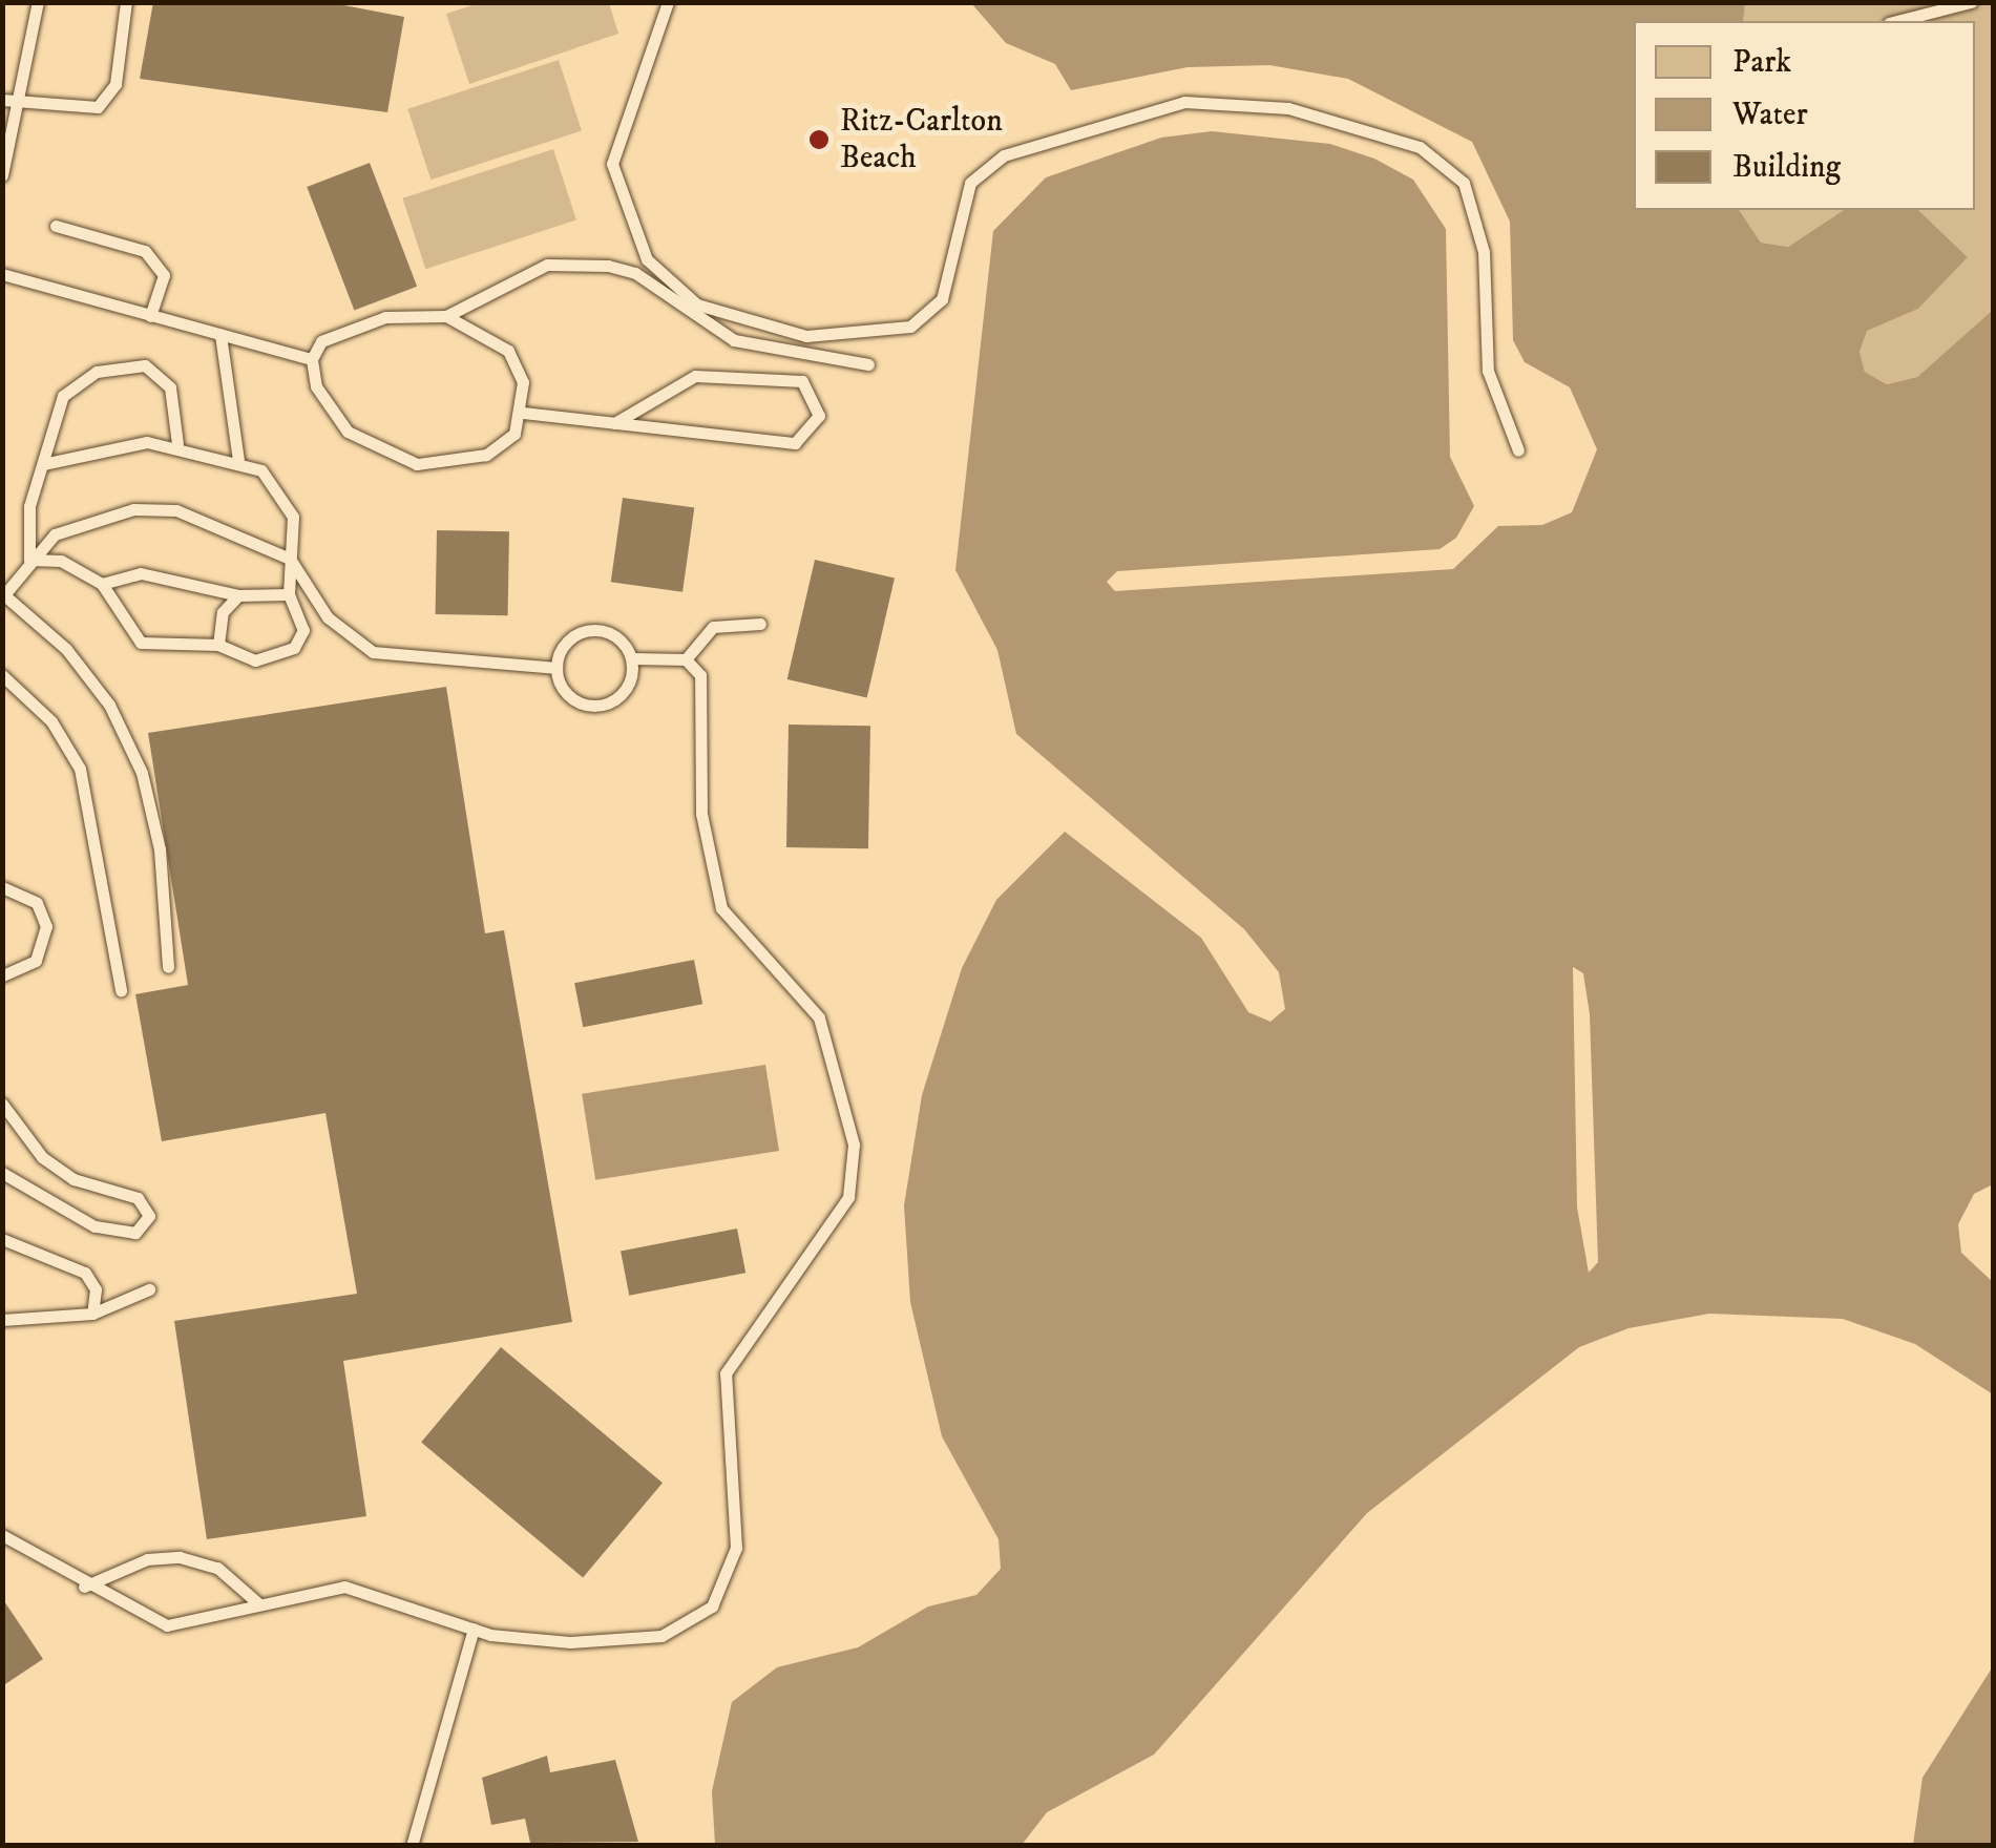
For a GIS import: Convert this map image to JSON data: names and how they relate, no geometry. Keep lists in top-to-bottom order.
{
  "places": ["Ritz-Carlton Beach"],
  "legend": ["Park", "Water", "Building"]
}
